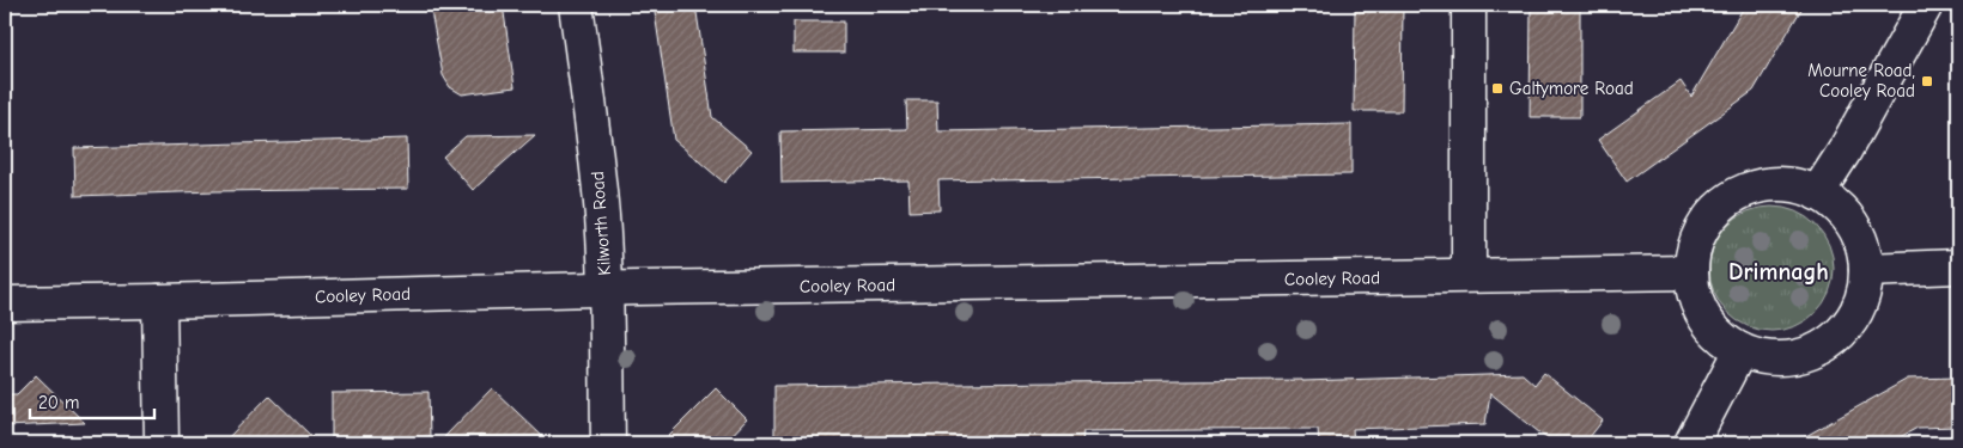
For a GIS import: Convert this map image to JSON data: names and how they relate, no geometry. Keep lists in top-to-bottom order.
{
  "streets": {
    "street": ["Kilworth Road", "Cooley Road"]
  },
  "crossings": [
    ["Kilworth Road", "Cooley Road"]
  ],
  "districts": ["Drimnagh"],
  "places": {
    "transit": ["Mourne Road, Cooley Road", "Galtymore Road"]
  },
  "scale_bar": "20 m"
}
